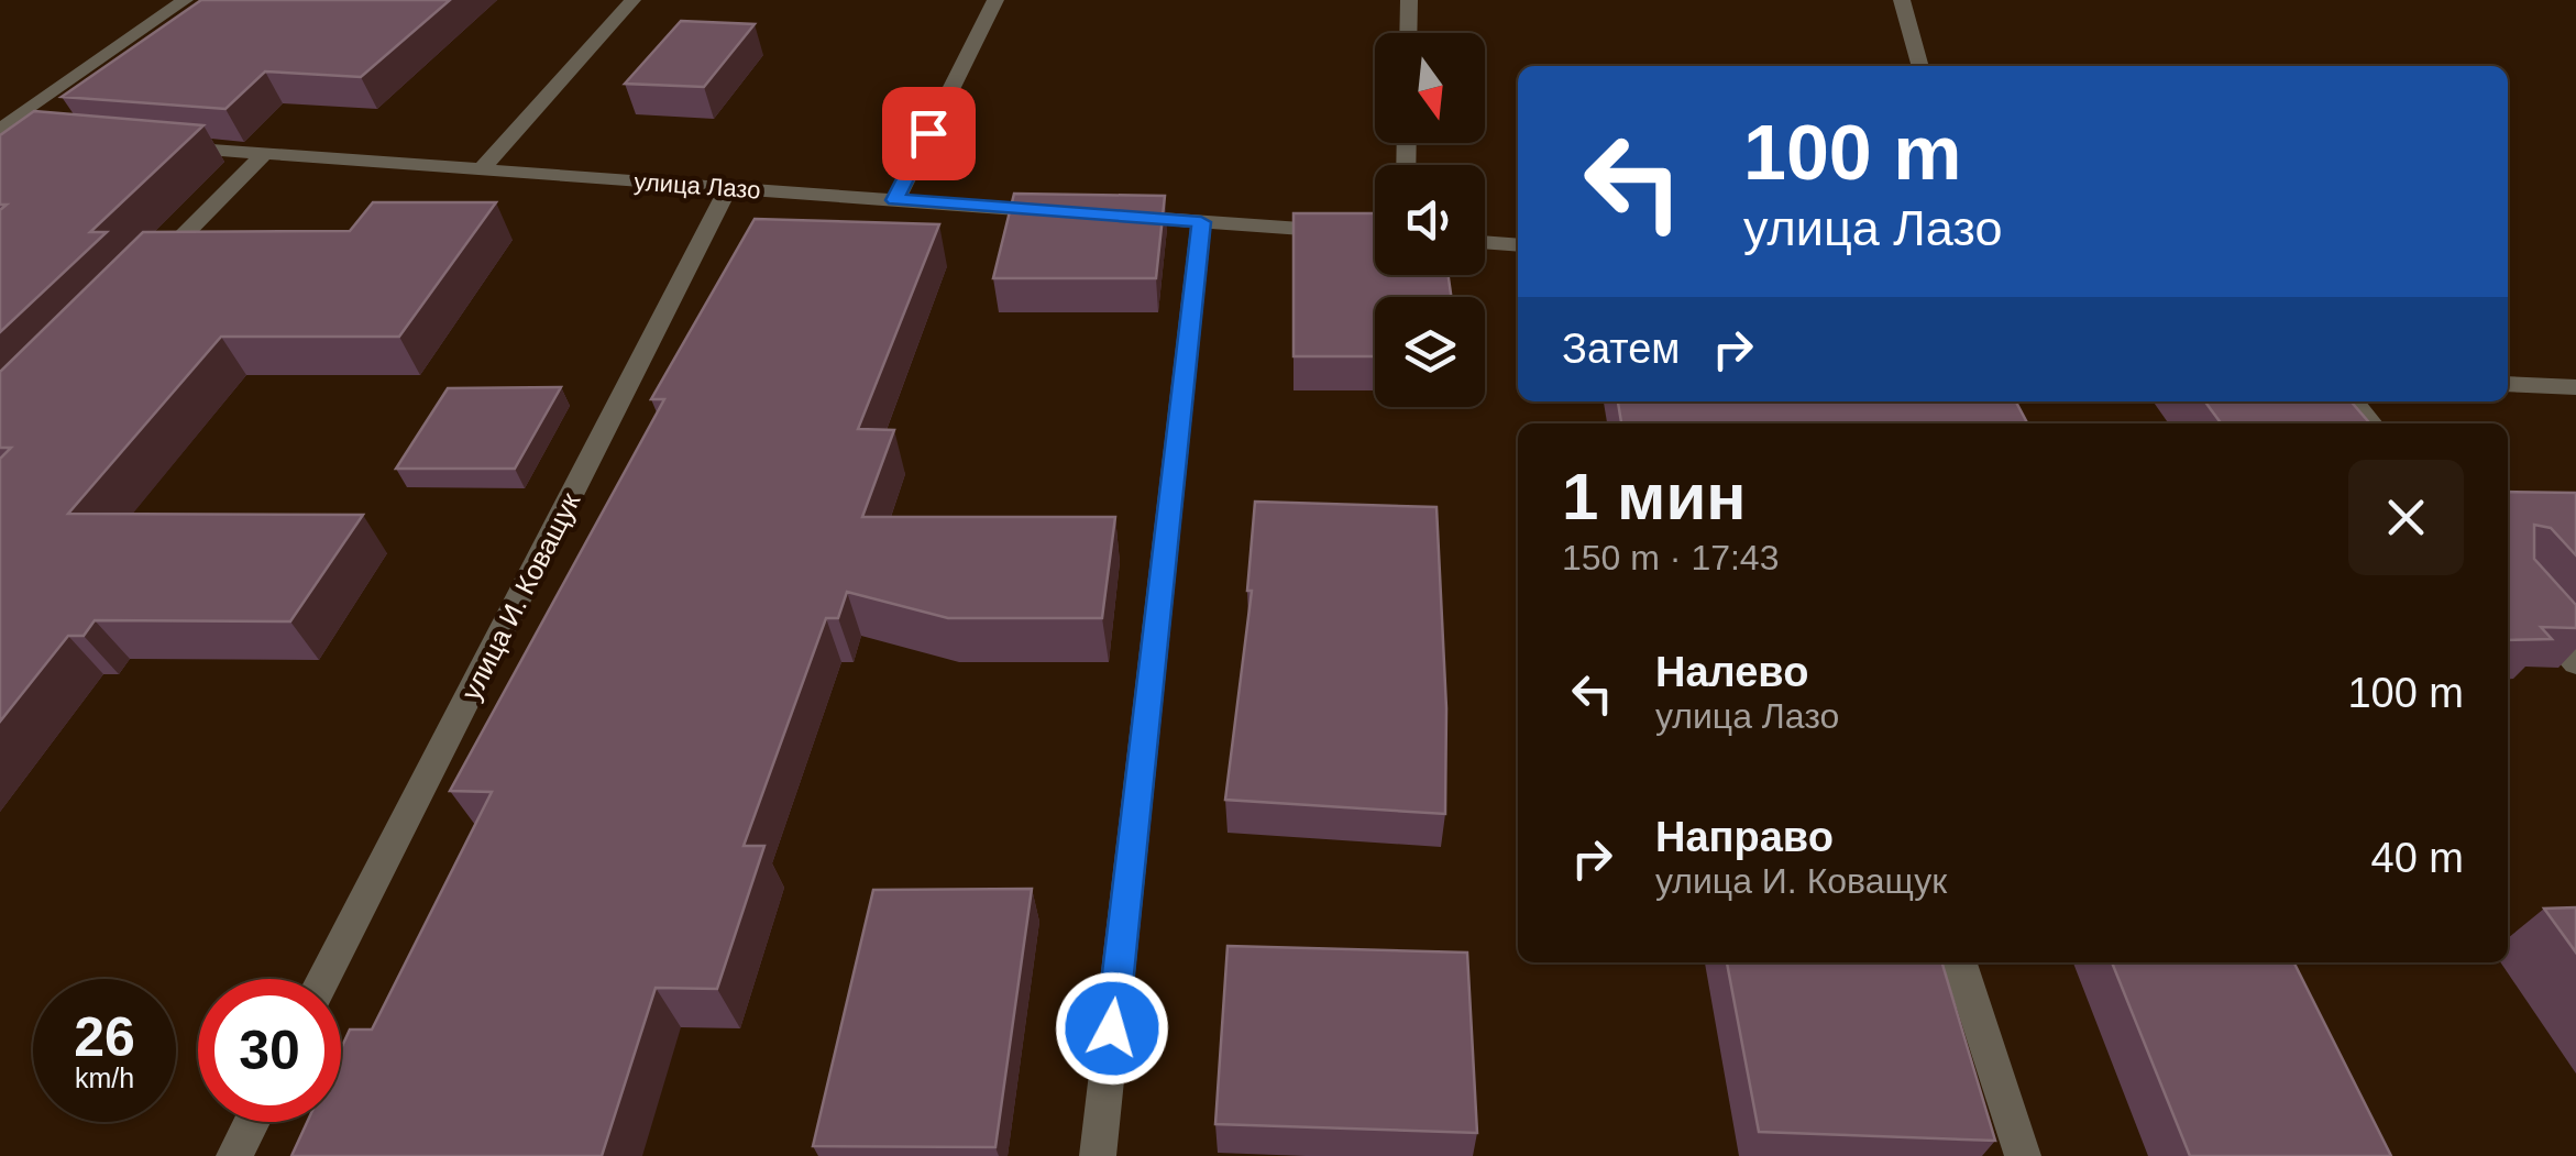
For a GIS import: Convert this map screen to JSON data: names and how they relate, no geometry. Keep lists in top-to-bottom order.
{
  "streets": {
    "street": ["улица Лазо", "улица И. Коващук"]
  },
  "crossings": [
    ["улица Лазо", "улица И. Коващук"]
  ],
  "north": "bottom",
  "page": {
    "turn": ["100 m", "улица Лазо"],
    "then": "Затем",
    "heading": ["1 мин", "150 m · 17:43"],
    "list": [
      {
        "name": "Налево",
        "note": "улица Лазо",
        "value": "100 m"
      },
      {
        "name": "Направо",
        "note": "улица И. Коващук",
        "value": "40 m"
      }
    ],
    "speed": "26 km/h",
    "limit": "30"
  }
}
